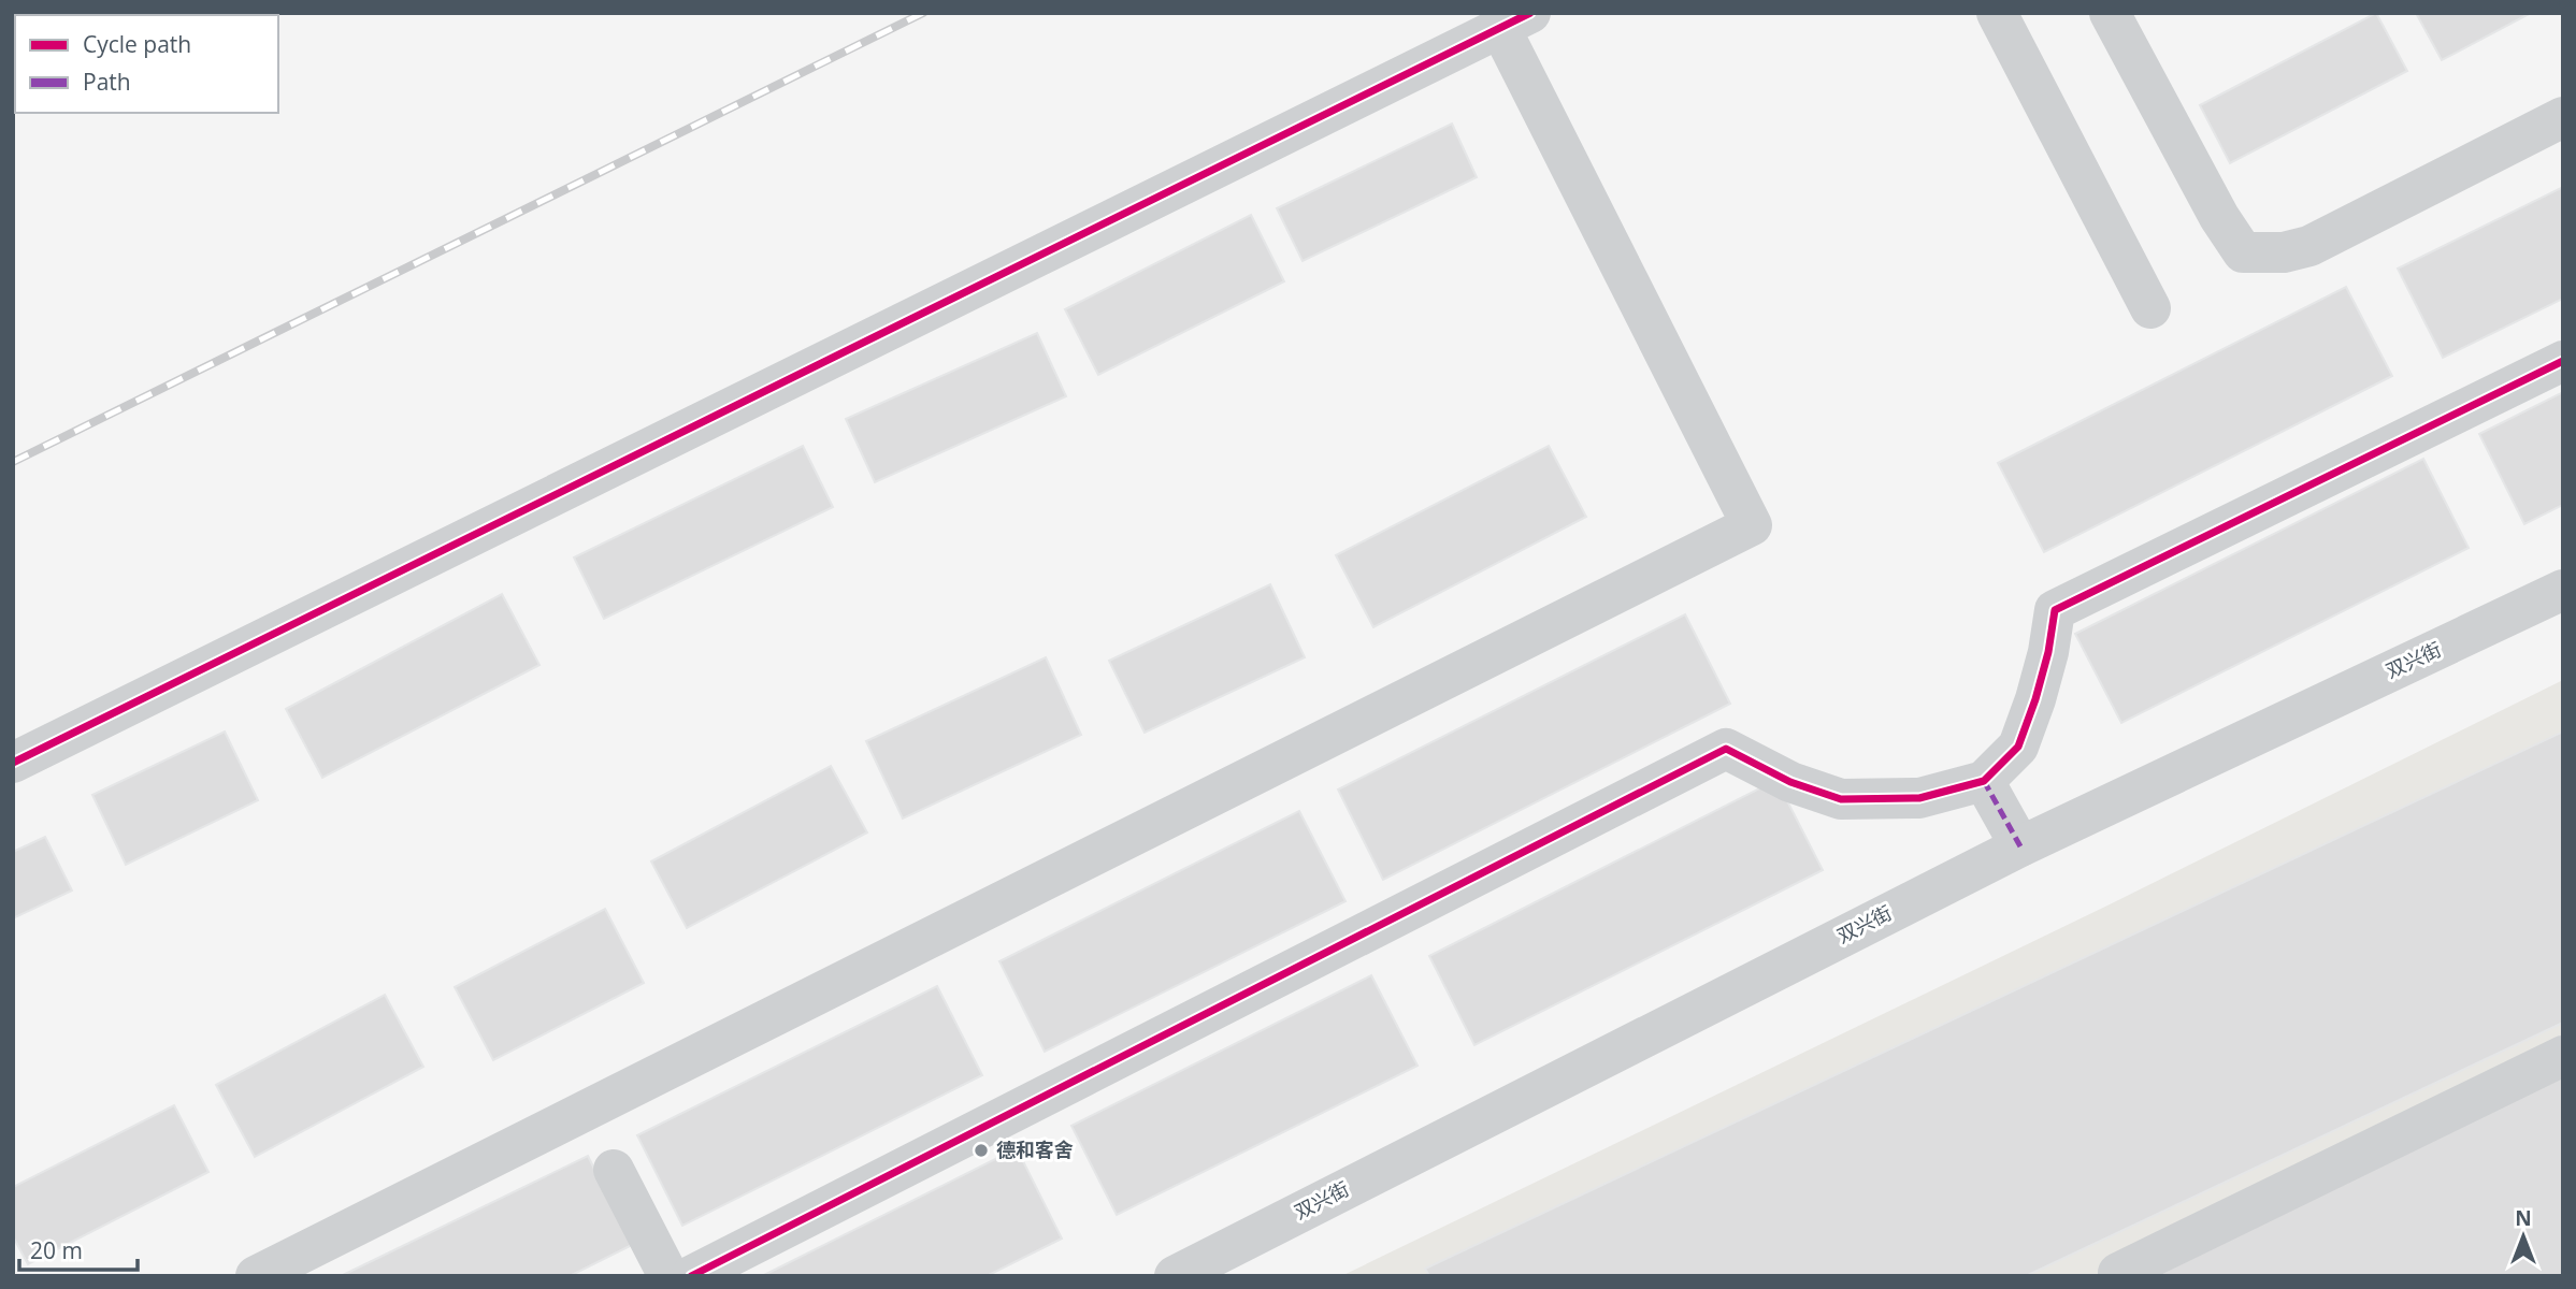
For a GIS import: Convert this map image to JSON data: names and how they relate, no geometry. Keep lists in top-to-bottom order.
{
  "streets": {
    "street": ["双兴街"]
  },
  "places": ["德和客舍"],
  "legend": ["Cycle path", "Path"],
  "scale_bar": "20 m",
  "north": "top"
}
